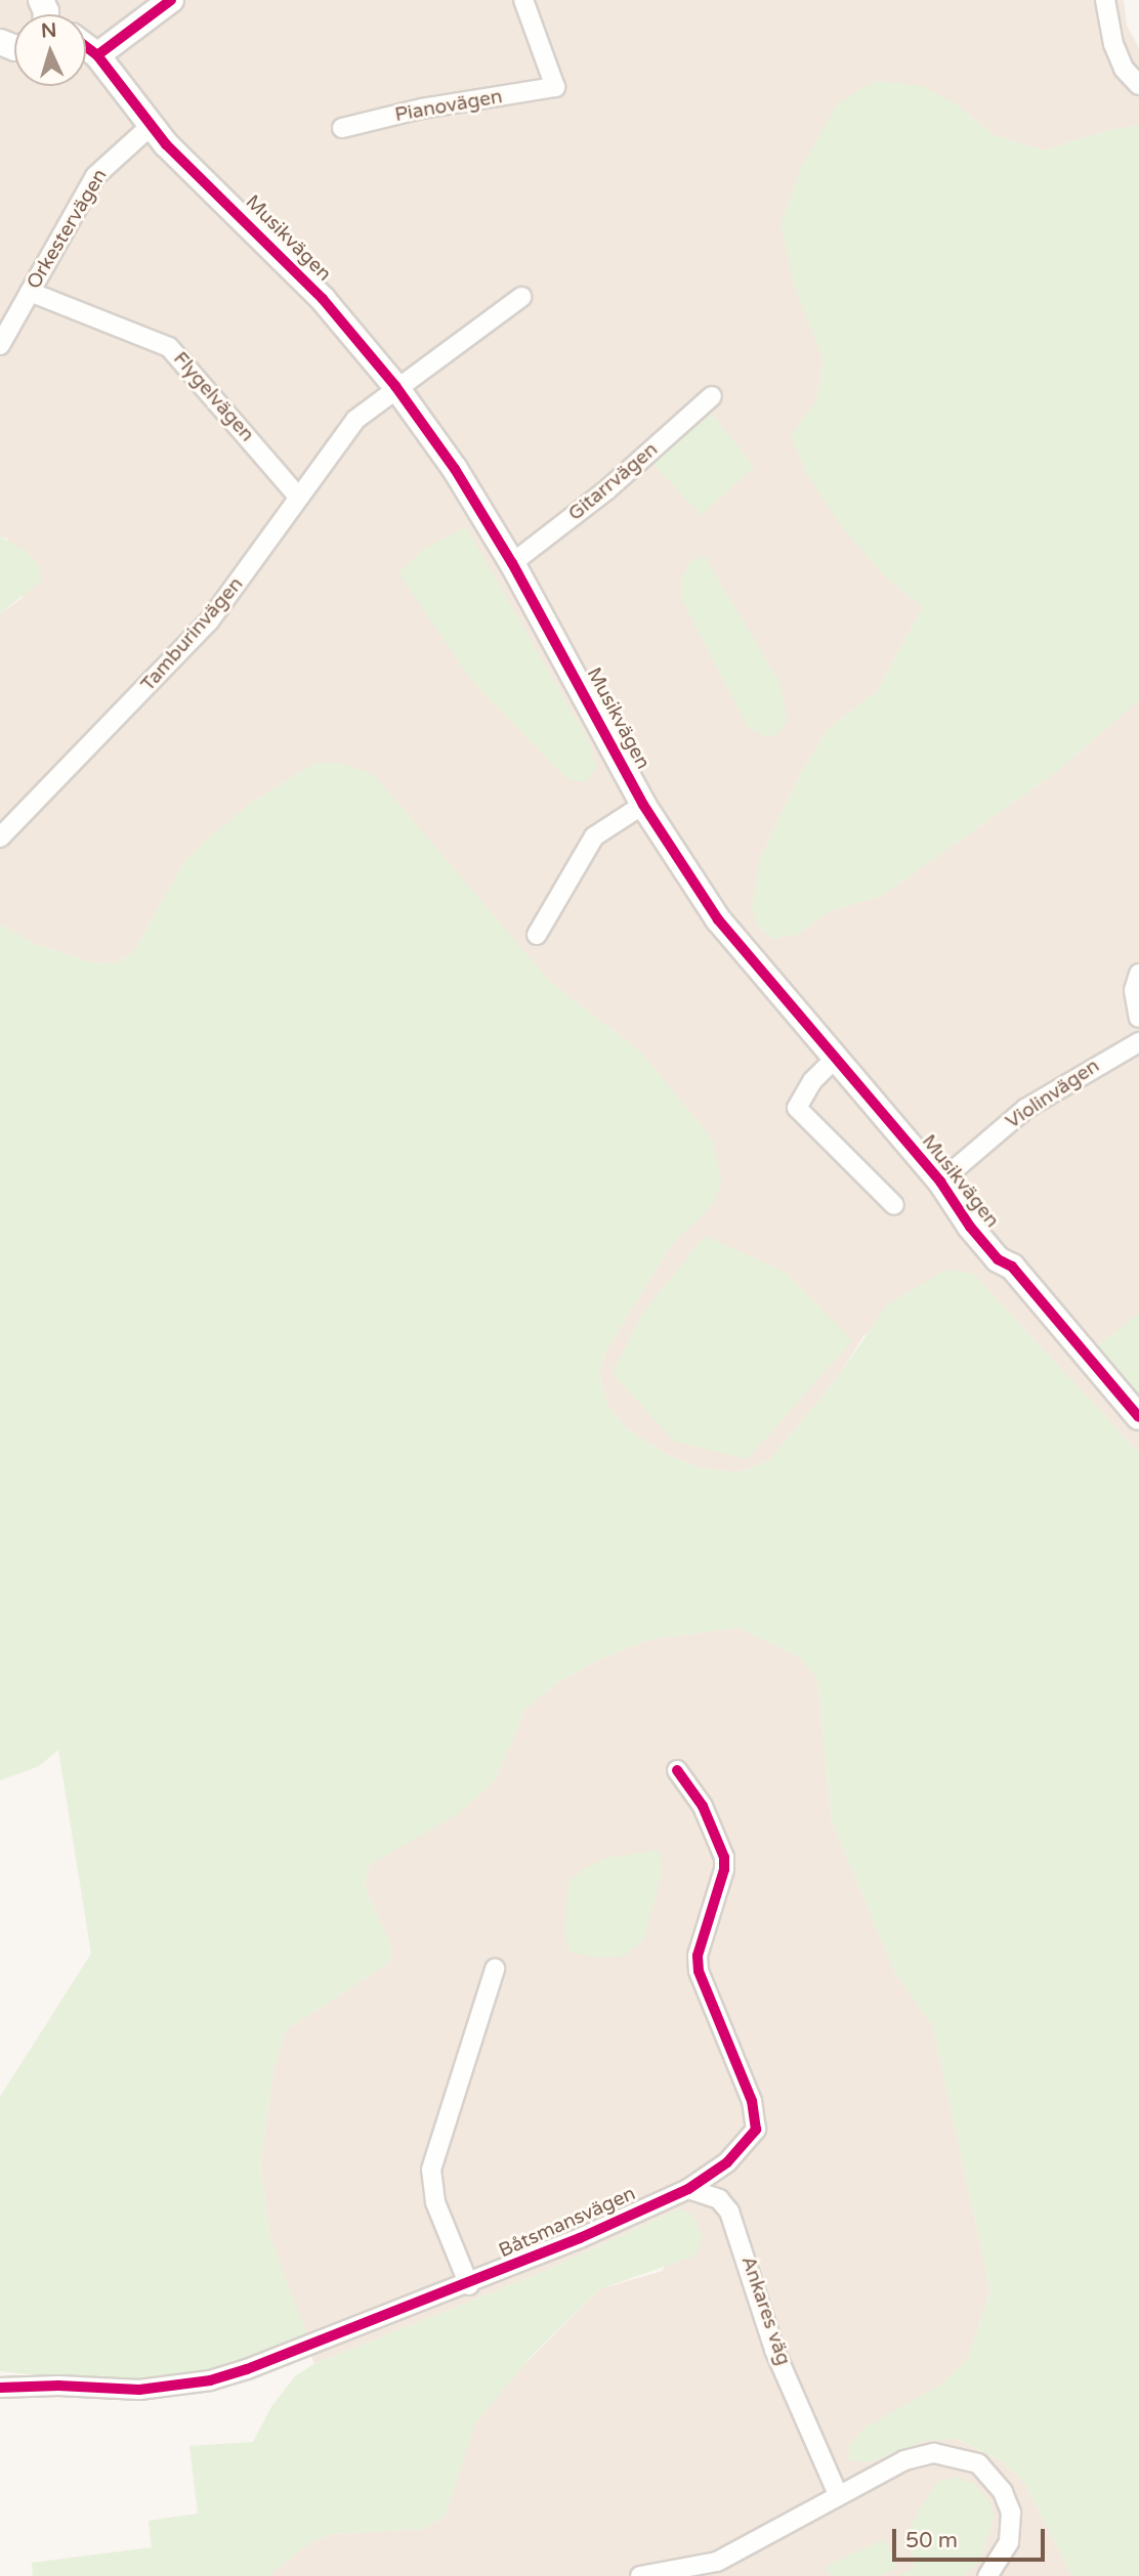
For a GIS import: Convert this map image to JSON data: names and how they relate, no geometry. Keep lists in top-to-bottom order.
{
  "streets": {
    "street": [
      "Pianovägen",
      "Orkestervägen",
      "Musikvägen",
      "Flygelvägen",
      "Gitarrvägen",
      "Tamburinvägen",
      "Violinvägen",
      "Båtsmansvägen",
      "Ankares väg"
    ]
  },
  "crossings": [
    ["Orkestervägen", "Musikvägen"],
    ["Orkestervägen", "Flygelvägen"],
    ["Musikvägen", "Gitarrvägen"],
    ["Musikvägen", "Tamburinvägen"],
    ["Musikvägen", "Violinvägen"],
    ["Flygelvägen", "Tamburinvägen"],
    ["Båtsmansvägen", "Ankares väg"]
  ],
  "scale_bar": "50 m",
  "north": "top"
}
